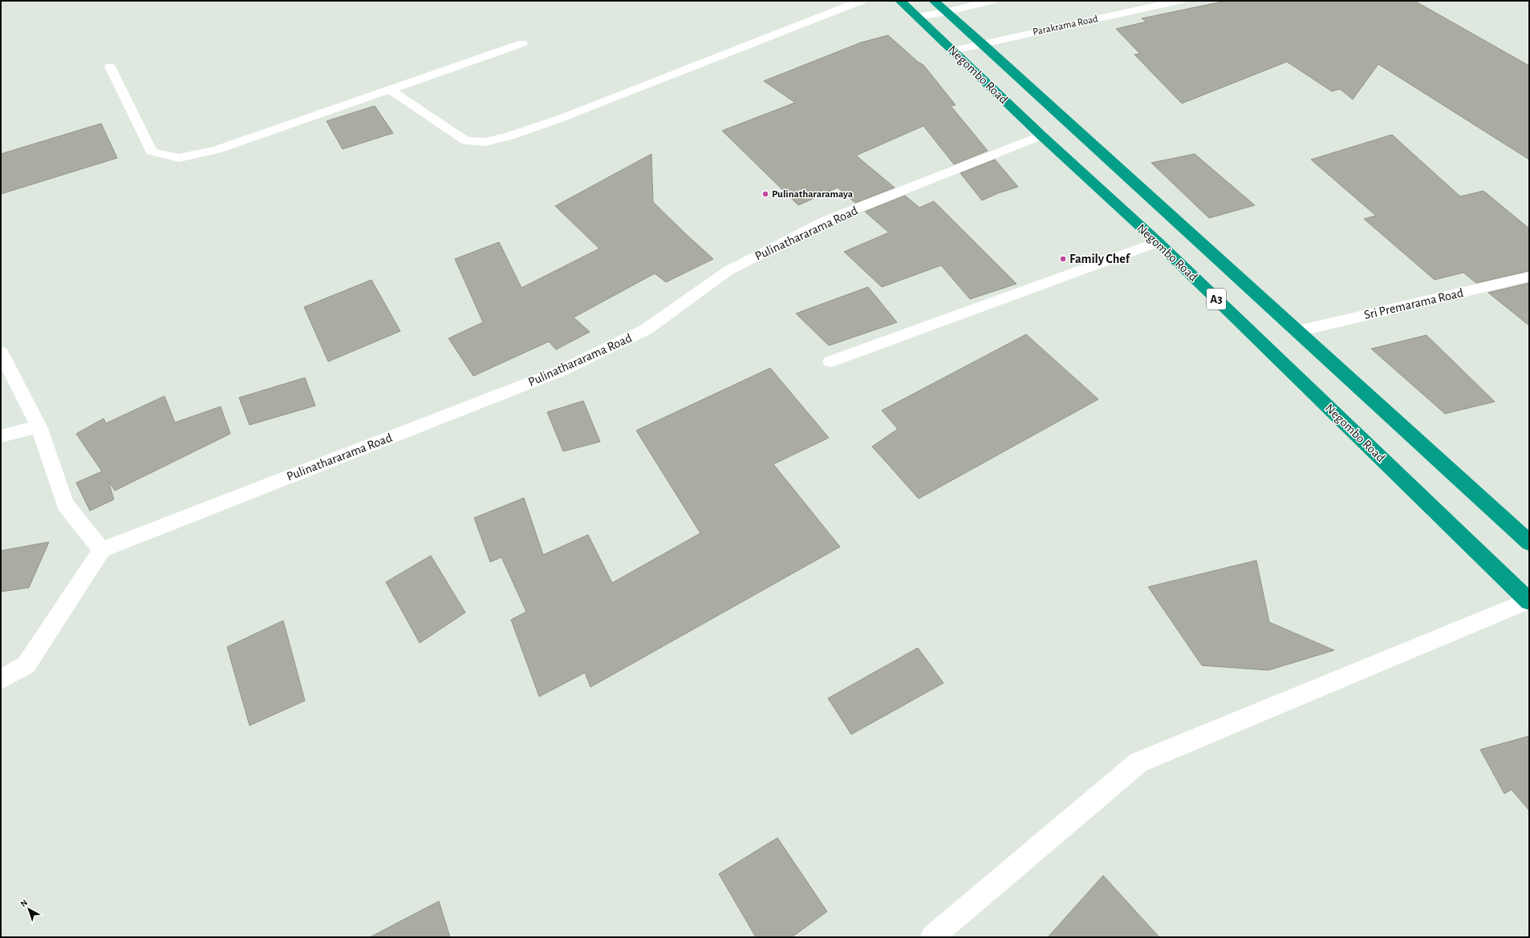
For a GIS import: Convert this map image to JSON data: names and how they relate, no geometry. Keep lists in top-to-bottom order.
{
  "streets": {
    "highway": ["Negombo Road", "A3"],
    "street": ["Parakrama Road", "Pulinathararama Road", "Sri Premarama Road"]
  },
  "crossings": [
    ["Parakrama Road", "Negombo Road"],
    ["Negombo Road", "Pulinathararama Road"],
    ["Negombo Road", "Sri Premarama Road"]
  ],
  "places": ["Pulinathararamaya", "Family Chef"],
  "north": "top left"
}
